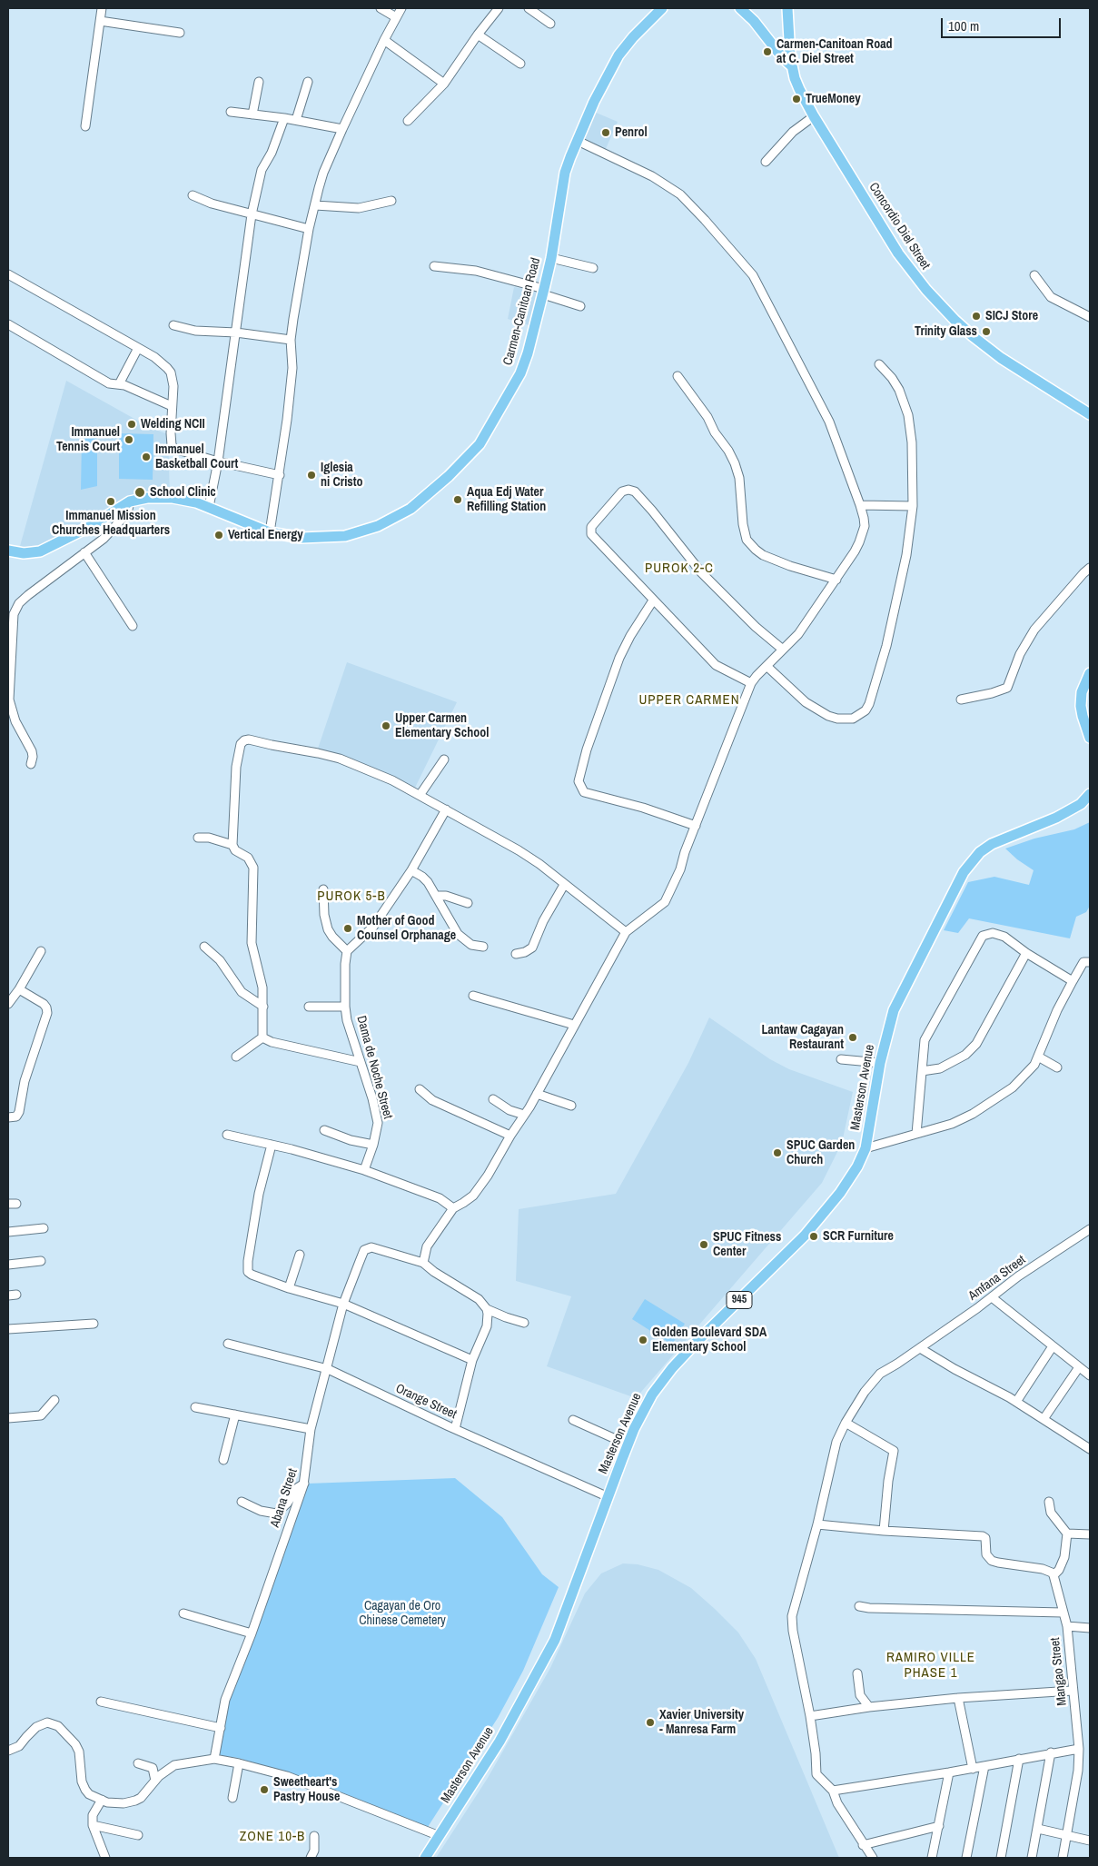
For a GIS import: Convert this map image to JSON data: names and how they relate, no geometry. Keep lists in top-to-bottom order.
{
  "streets": {
    "main road": [
      "Concordio Diel Street",
      "Carmen-Canitoan Road",
      "Masterson Avenue",
      "945"
    ],
    "street": [
      "Dama de Noche Street",
      "Amfana Street",
      "Orange Street",
      "Abana Street",
      "Mangao Street"
    ]
  },
  "crossings": [
    ["Masterson Avenue", "Orange Street"],
    ["Orange Street", "Abana Street"]
  ],
  "districts": [
    "PUROK 2-C",
    "UPPER CARMEN",
    "PUROK 5-B",
    "RAMIRO VILLE PHASE 1",
    "ZONE 10-B"
  ],
  "parks": ["Cagayan de Oro Chinese Cemetery"],
  "places": [
    "Carmen-Canitoan Road at C. Diel Street",
    "TrueMoney",
    "Penrol",
    "SICJ Store",
    "Trinity Glass",
    "Welding NCII",
    "Immanuel Tennis Court",
    "Immanuel Basketball Court",
    "Iglesia ni Cristo",
    "School Clinic",
    "Aqua Edj Water Refilling Station",
    "Immanuel Mission Churches Headquarters",
    "Vertical Energy",
    "Upper Carmen Elementary School",
    "Mother of Good Counsel Orphanage",
    "Lantaw Cagayan Restaurant",
    "SPUC Garden Church",
    "SCR Furniture",
    "SPUC Fitness Center",
    "Golden Boulevard SDA Elementary School",
    "Xavier University - Manresa Farm",
    "Sweetheart's Pastry House"
  ],
  "scale_bar": "100 m"
}
